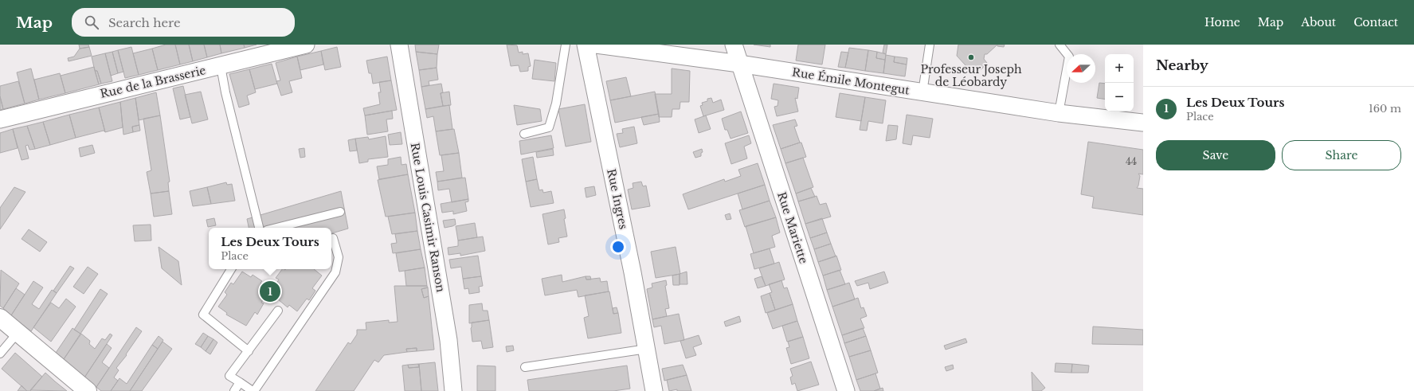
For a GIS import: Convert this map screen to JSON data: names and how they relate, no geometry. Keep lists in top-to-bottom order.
{
  "streets": {
    "street": [
      "Rue Émile Montegut",
      "Rue de la Brasserie",
      "Rue Ingres",
      "Rue Louis Casimir Ranson",
      "Rue Mariette"
    ]
  },
  "crossings": [
    ["Rue Émile Montegut", "Rue Mariette"]
  ],
  "places": ["Professeur Joseph de Léobardy"],
  "house_numbers": ["44"],
  "north": "left",
  "page": {
    "header": "Map",
    "search": "Search here",
    "nav": [
      "Home",
      "Map",
      "About",
      "Contact"
    ],
    "heading": "Nearby",
    "map_buttons": ["+", "−"],
    "list": [
      {
        "mark": "1",
        "name": "Les Deux Tours",
        "note": "Place",
        "value": "160 m"
      }
    ],
    "buttons": ["Save", "Share"],
    "popup": ["Les Deux Tours", "Place"],
    "pins": "1"
  }
}
